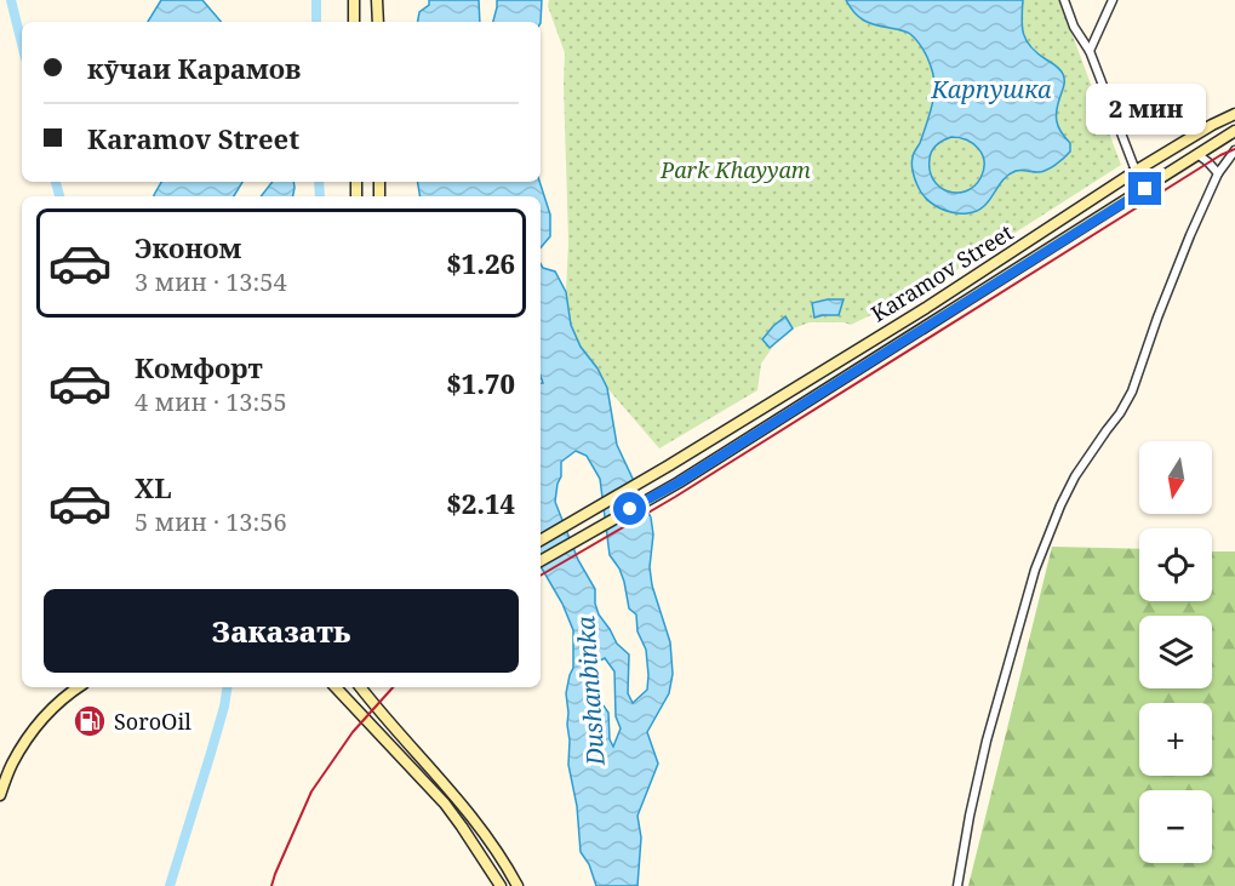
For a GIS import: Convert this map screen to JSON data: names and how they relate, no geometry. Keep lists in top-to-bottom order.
{
  "streets": {
    "main road": ["Karamov Street"]
  },
  "water": ["Карпушка", "Dushanbinka"],
  "parks": ["Park Khayyam"],
  "places": {
    "fuel station": ["SoroOil"]
  },
  "north": "bottom",
  "page": {
    "banner": ["кӯчаи Карамов", "Karamov Street"],
    "bubble": "2 мин",
    "list": [
      {
        "name": "Эконом",
        "note": "3 мин · 13:54",
        "value": "$1.26"
      },
      {
        "name": "Комфорт",
        "note": "4 мин · 13:55",
        "value": "$1.70"
      },
      {
        "name": "XL",
        "note": "5 мин · 13:56",
        "value": "$2.14"
      }
    ],
    "map_buttons": ["+", "−"],
    "buttons": "Заказать"
  }
}
